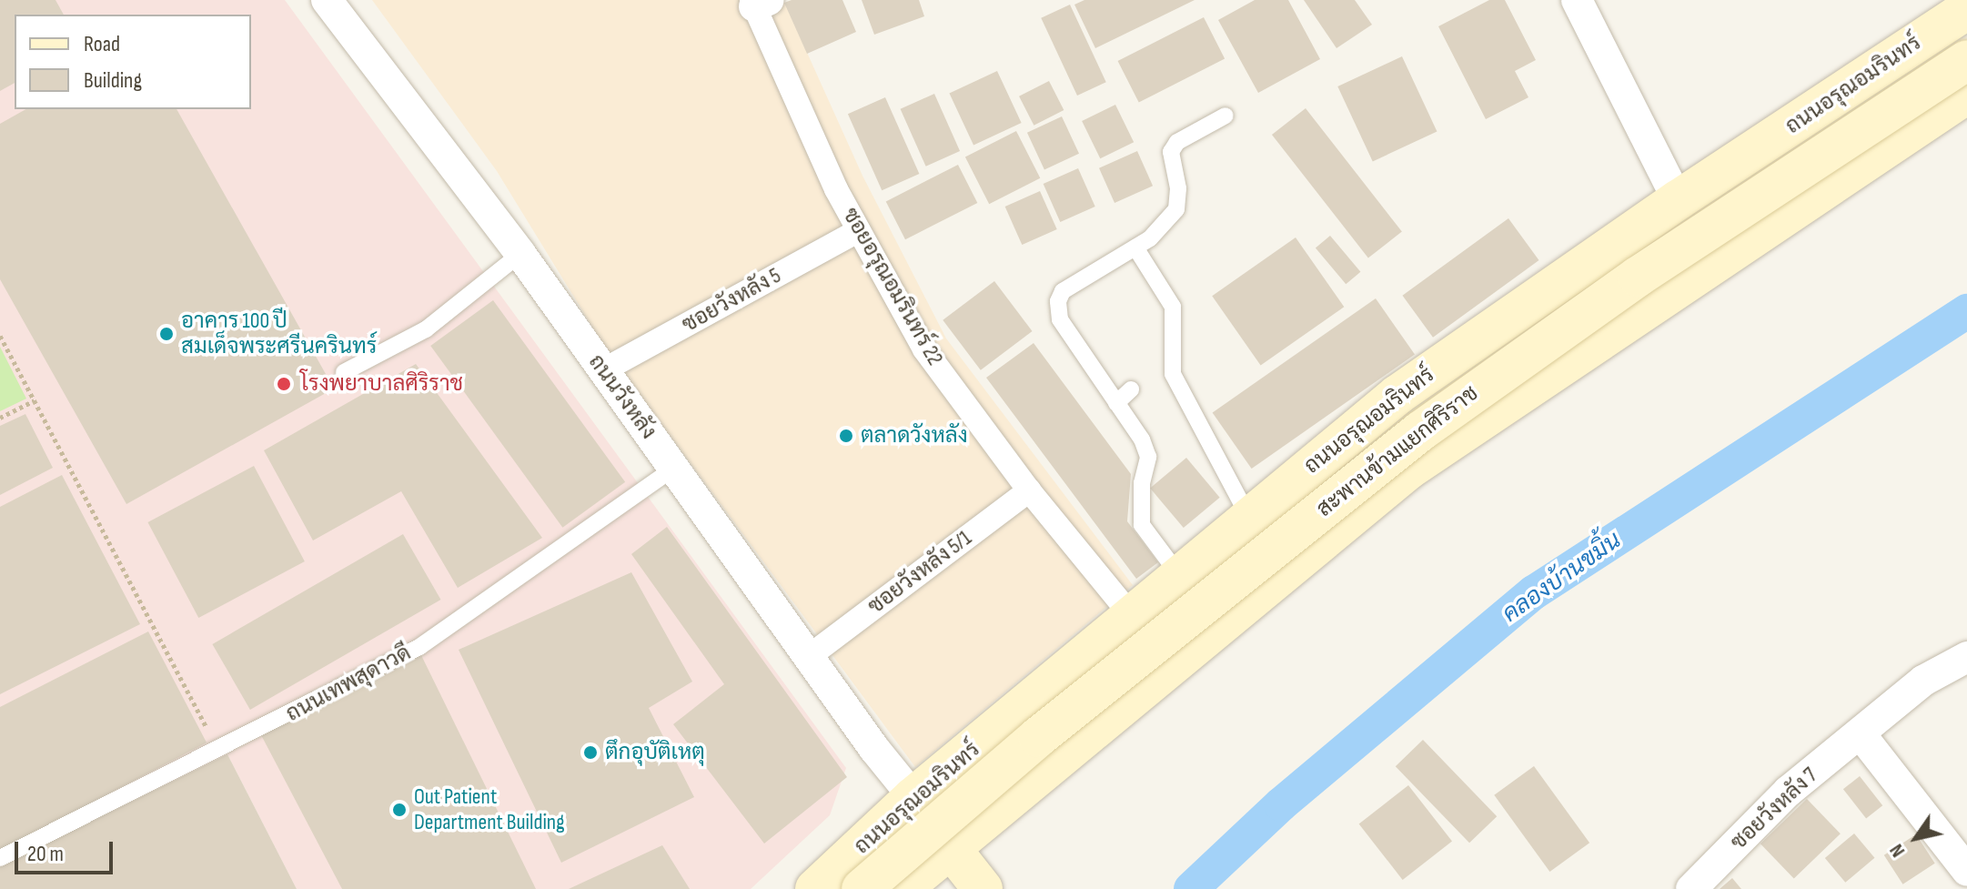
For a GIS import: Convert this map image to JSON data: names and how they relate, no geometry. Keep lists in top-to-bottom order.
{
  "streets": {
    "main road": ["ถนนอรุณอมรินทร์", "สะพานข้ามแยกศิริราช"],
    "street": [
      "ซอยอรุณอมรินทร์ 22",
      "ซอยวังหลัง 5",
      "ถนนวังหลัง",
      "ซอยวังหลัง 5/1",
      "ซอยวังหลัง 7"
    ],
    "lane": ["ถนนเทพสุดาวดี"]
  },
  "crossings": [
    ["ถนนอรุณอมรินทร์", "ซอยอรุณอมรินทร์ 22"],
    ["ถนนอรุณอมรินทร์", "ถนนวังหลัง"],
    ["ซอยอรุณอมรินทร์ 22", "ซอยวังหลัง 5"],
    ["ซอยอรุณอมรินทร์ 22", "ซอยวังหลัง 5/1"],
    ["ซอยวังหลัง 5", "ถนนวังหลัง"],
    ["ถนนวังหลัง", "ซอยวังหลัง 5/1"],
    ["ถนนวังหลัง", "ถนนเทพสุดาวดี"]
  ],
  "water": ["คลองบ้านขมิ้น"],
  "places": [
    "อาคาร 100 ปี สมเด็จพระศรีนครินทร์",
    "โรงพยาบาลศิริราช",
    "ตลาดวังหลัง",
    "ตึกอุบัติเหตุ",
    "Out Patient Department Building"
  ],
  "legend": ["Road", "Building"],
  "scale_bar": "20 m",
  "north": "bottom left"
}
